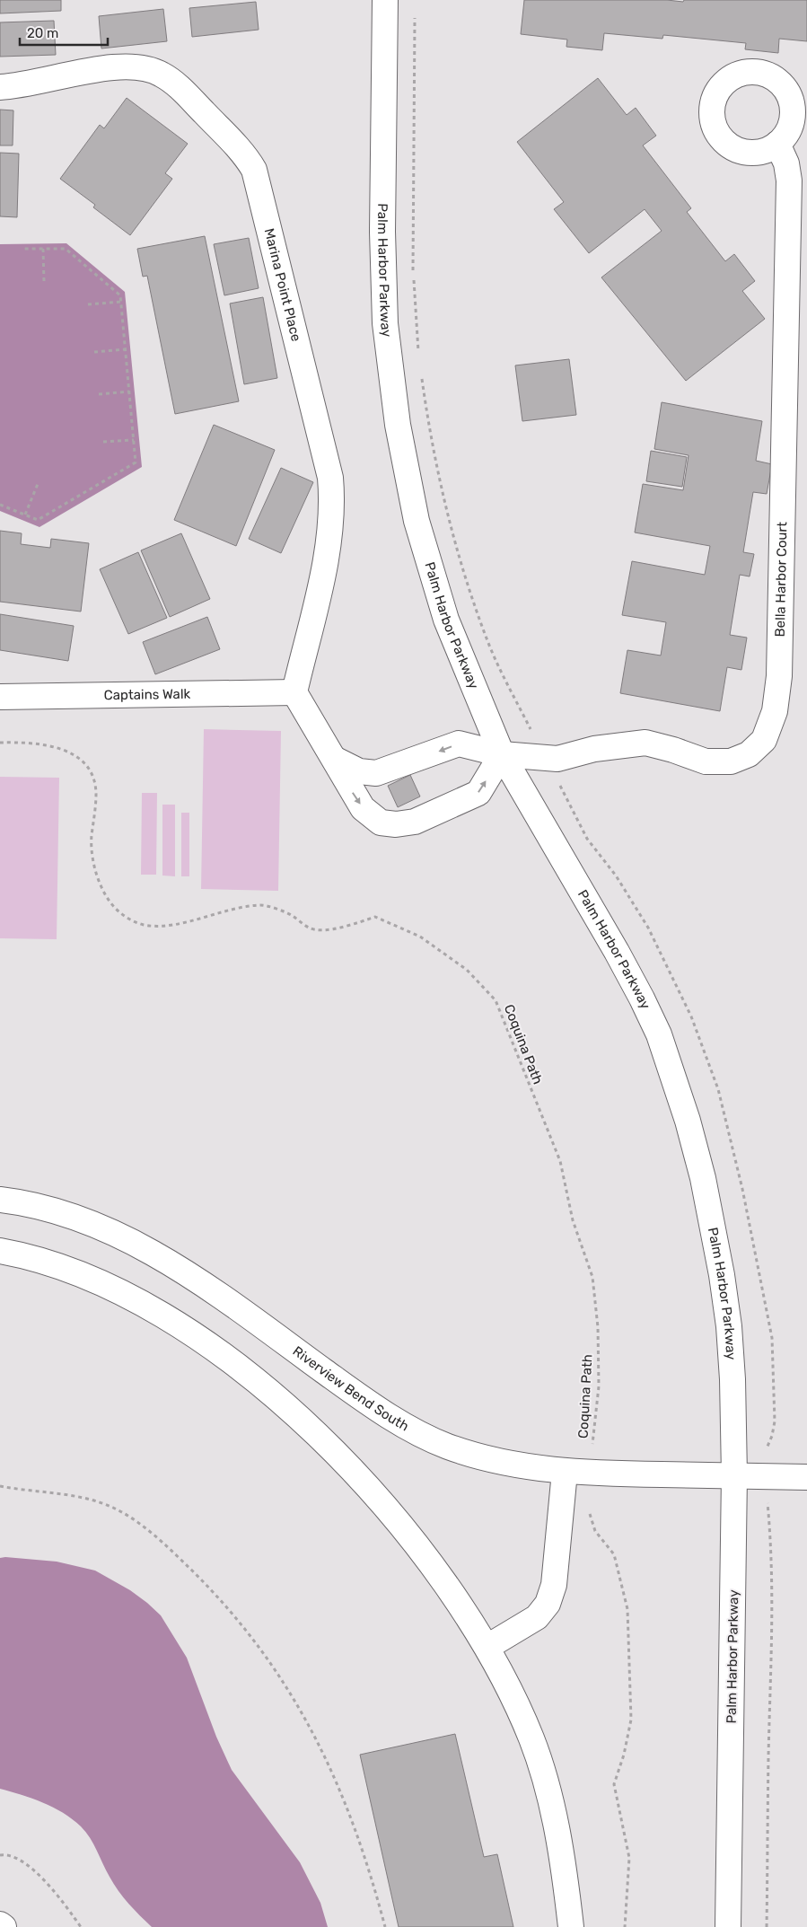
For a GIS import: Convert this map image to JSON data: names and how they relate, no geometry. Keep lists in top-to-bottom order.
{
  "streets": {
    "street": [
      "Palm Harbor Parkway",
      "Marina Point Place",
      "Bella Harbor Court",
      "Captains Walk",
      "Riverview Bend South"
    ],
    "path": ["Coquina Path"]
  },
  "crossings": [
    ["Palm Harbor Parkway", "Bella Harbor Court"],
    ["Palm Harbor Parkway", "Riverview Bend South"],
    ["Marina Point Place", "Captains Walk"]
  ],
  "scale_bar": "20 m"
}
